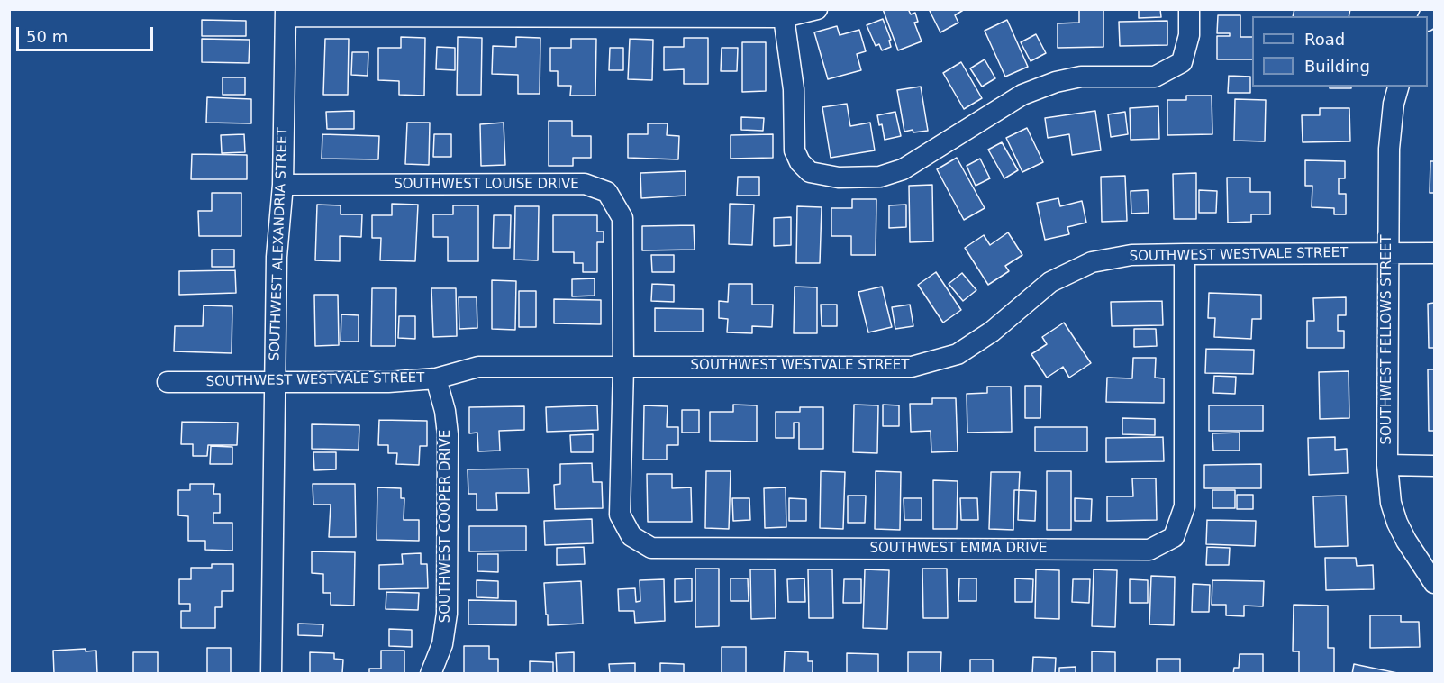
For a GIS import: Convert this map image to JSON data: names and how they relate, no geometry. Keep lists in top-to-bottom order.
{
  "streets": {
    "street": [
      "SOUTHWEST LOUISE DRIVE",
      "SOUTHWEST ALEXANDRIA STREET",
      "SOUTHWEST WESTVALE STREET",
      "SOUTHWEST FELLOWS STREET",
      "SOUTHWEST COOPER DRIVE",
      "SOUTHWEST EMMA DRIVE"
    ]
  },
  "crossings": [
    ["SOUTHWEST LOUISE DRIVE", "SOUTHWEST ALEXANDRIA STREET"],
    ["SOUTHWEST LOUISE DRIVE", "SOUTHWEST WESTVALE STREET"],
    ["SOUTHWEST LOUISE DRIVE", "SOUTHWEST EMMA DRIVE"],
    ["SOUTHWEST ALEXANDRIA STREET", "SOUTHWEST WESTVALE STREET"],
    ["SOUTHWEST WESTVALE STREET", "SOUTHWEST FELLOWS STREET"],
    ["SOUTHWEST WESTVALE STREET", "SOUTHWEST COOPER DRIVE"],
    ["SOUTHWEST WESTVALE STREET", "SOUTHWEST EMMA DRIVE"]
  ],
  "legend": ["Road", "Building"],
  "scale_bar": "50 m"
}
